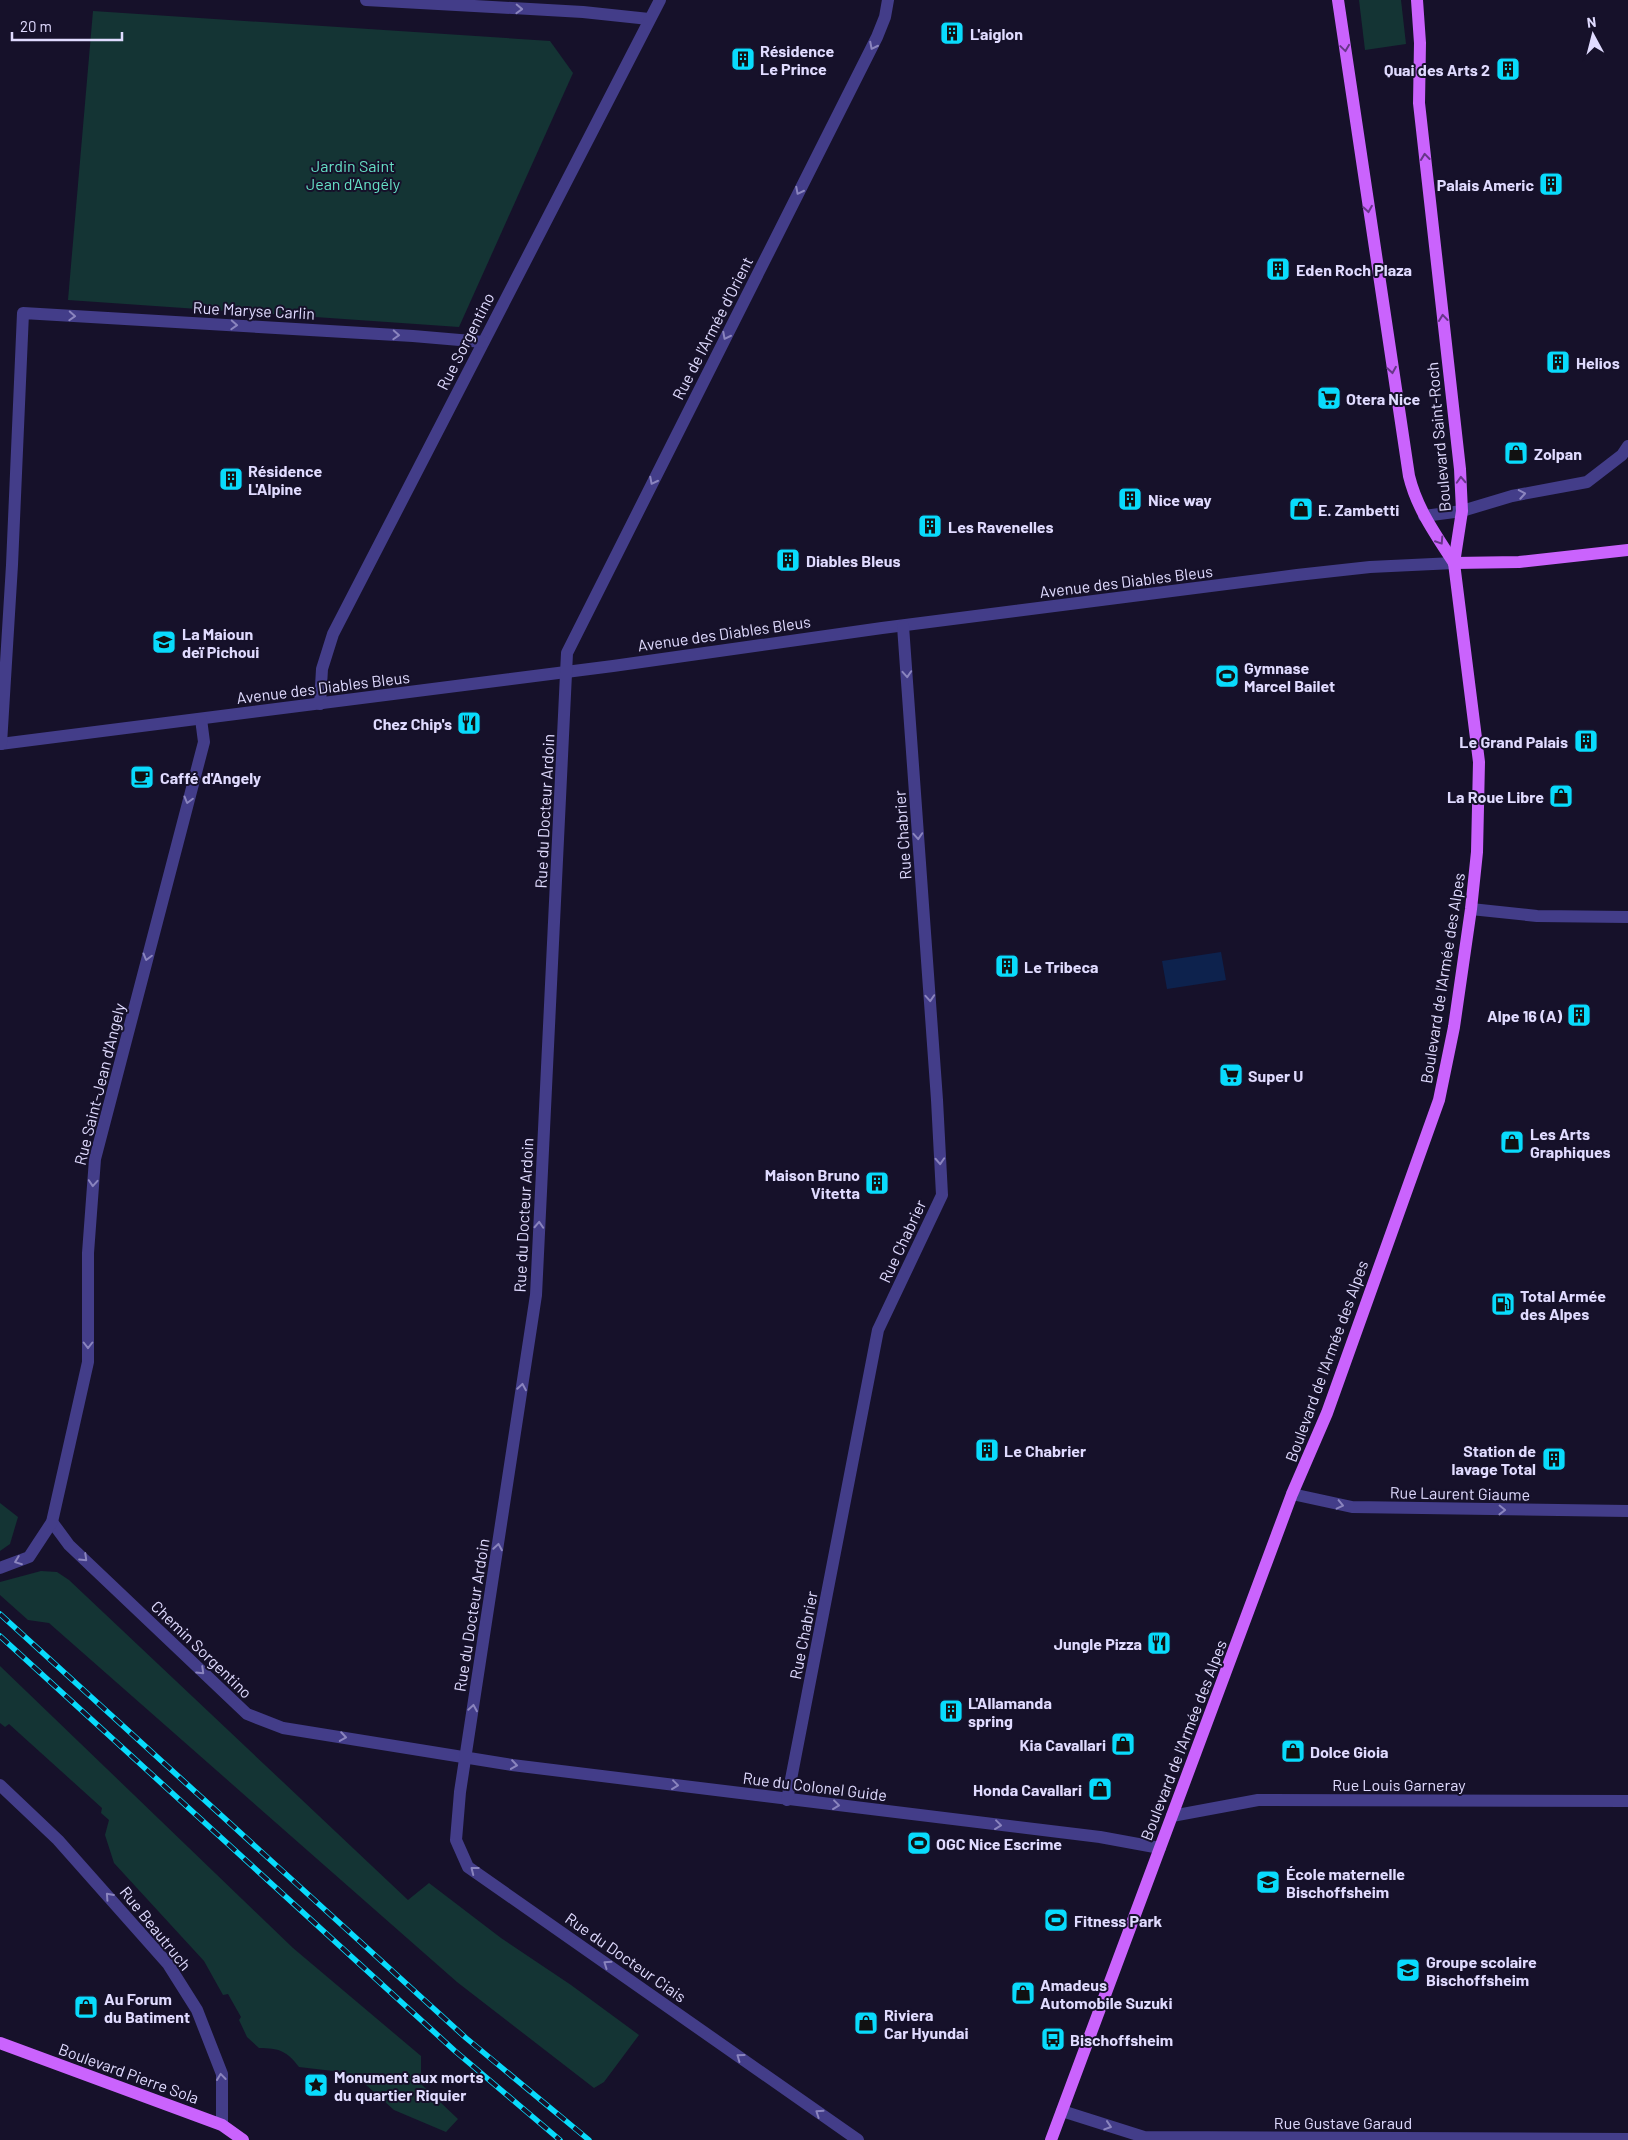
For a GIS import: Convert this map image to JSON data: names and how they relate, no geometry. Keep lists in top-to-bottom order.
{
  "streets": {
    "main road": ["Boulevard Saint-Roch", "Boulevard de l'Armée des Alpes", "Boulevard Pierre Sola"],
    "street": [
      "Rue Maryse Carlin",
      "Rue de l'Armée d'Orient",
      "Rue Sorgentino",
      "Avenue des Diables Bleus",
      "Rue du Docteur Ardoin",
      "Rue Chabrier",
      "Rue Saint-Jean d'Angely",
      "Rue Laurent Giaume",
      "Chemin Sorgentino",
      "Rue Louis Garneray",
      "Rue du Colonel Guide",
      "Rue Beautruch",
      "Rue du Docteur Ciais",
      "Rue Gustave Garaud"
    ]
  },
  "crossings": [
    ["Rue Maryse Carlin", "Rue Sorgentino"],
    ["Rue Maryse Carlin", "Avenue des Diables Bleus"],
    ["Rue de l'Armée d'Orient", "Avenue des Diables Bleus"],
    ["Rue de l'Armée d'Orient", "Rue du Docteur Ardoin"],
    ["Rue Sorgentino", "Avenue des Diables Bleus"],
    ["Boulevard Saint-Roch", "Avenue des Diables Bleus"],
    ["Boulevard Saint-Roch", "Boulevard de l'Armée des Alpes"],
    ["Avenue des Diables Bleus", "Rue du Docteur Ardoin"],
    ["Avenue des Diables Bleus", "Rue Chabrier"],
    ["Avenue des Diables Bleus", "Boulevard de l'Armée des Alpes"],
    ["Avenue des Diables Bleus", "Rue Saint-Jean d'Angely"],
    ["Rue du Docteur Ardoin", "Chemin Sorgentino"],
    ["Rue du Docteur Ardoin", "Rue du Colonel Guide"],
    ["Rue du Docteur Ardoin", "Rue du Docteur Ciais"],
    ["Rue Chabrier", "Rue du Colonel Guide"],
    ["Boulevard de l'Armée des Alpes", "Rue Laurent Giaume"],
    ["Boulevard de l'Armée des Alpes", "Rue Louis Garneray"],
    ["Boulevard de l'Armée des Alpes", "Rue du Colonel Guide"],
    ["Boulevard de l'Armée des Alpes", "Rue Gustave Garaud"],
    ["Rue Saint-Jean d'Angely", "Chemin Sorgentino"],
    ["Chemin Sorgentino", "Rue du Colonel Guide"],
    ["Chemin Sorgentino", "Rue du Docteur Ciais"],
    ["Rue du Colonel Guide", "Rue du Docteur Ciais"],
    ["Rue Beautruch", "Boulevard Pierre Sola"]
  ],
  "one_way": [
    "Rue de l'Armée d'Orient",
    "Rue du Docteur Ardoin",
    "Rue Chabrier",
    "Rue Saint-Jean d'Angely",
    "Rue Laurent Giaume",
    "Chemin Sorgentino",
    "Rue du Colonel Guide",
    "Rue Beautruch",
    "Rue du Docteur Ciais",
    "Rue Gustave Garaud"
  ],
  "parks": ["Jardin Saint Jean d'Angély"],
  "places": {
    "building": [
      "L'aiglon",
      "Résidence Le Prince",
      "Quai des Arts 2",
      "Palais Americ",
      "Eden Roch Plaza",
      "Helios",
      "Résidence L'Alpine",
      "Nice way",
      "Les Ravenelles",
      "Diables Bleus",
      "Le Grand Palais",
      "Le Tribeca",
      "Alpe 16 (A)",
      "Maison Bruno Vitetta",
      "Le Chabrier",
      "Station de lavage Total",
      "L'Allamanda spring"
    ],
    "supermarket": ["Otera Nice", "Super U"],
    "shop": [
      "Zolpan",
      "E. Zambetti",
      "La Roue Libre",
      "Les Arts Graphiques",
      "Kia Cavallari",
      "Dolce Gioia",
      "Honda Cavallari",
      "Amadeus Automobile Suzuki",
      "Au Forum du Batiment",
      "Riviera Car Hyundai"
    ],
    "school or university": ["La Maioun deï Pichoui", "École maternelle Bischoffsheim", "Groupe scolaire Bischoffsheim"],
    "sports": ["Gymnase Marcel Bailet", "OGC Nice Escrime", "Fitness Park"],
    "restaurant": ["Chez Chip's", "Jungle Pizza"],
    "cafe": ["Caffé d'Angely"],
    "fuel station": ["Total Armée des Alpes"],
    "bus stop": ["Bischoffsheim"],
    "place": ["Monument aux morts du quartier Riquier"]
  },
  "scale_bar": "20 m",
  "north": "top"
}
